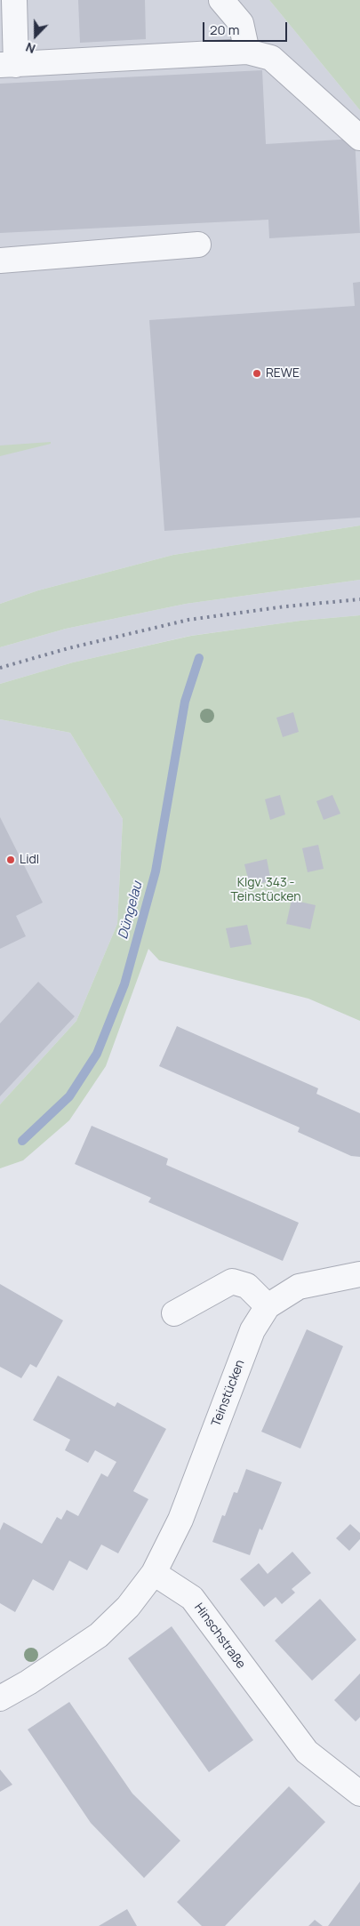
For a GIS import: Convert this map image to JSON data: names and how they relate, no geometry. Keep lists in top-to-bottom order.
{
  "streets": {
    "street": ["Teinstücken", "Hinschstraße"]
  },
  "crossings": [
    ["Teinstücken", "Hinschstraße"]
  ],
  "water": ["Düngelau"],
  "parks": ["Klgv. 343 - Teinstücken"],
  "places": ["REWE", "Lidl"],
  "scale_bar": "20 m",
  "north": "bottom"
}
